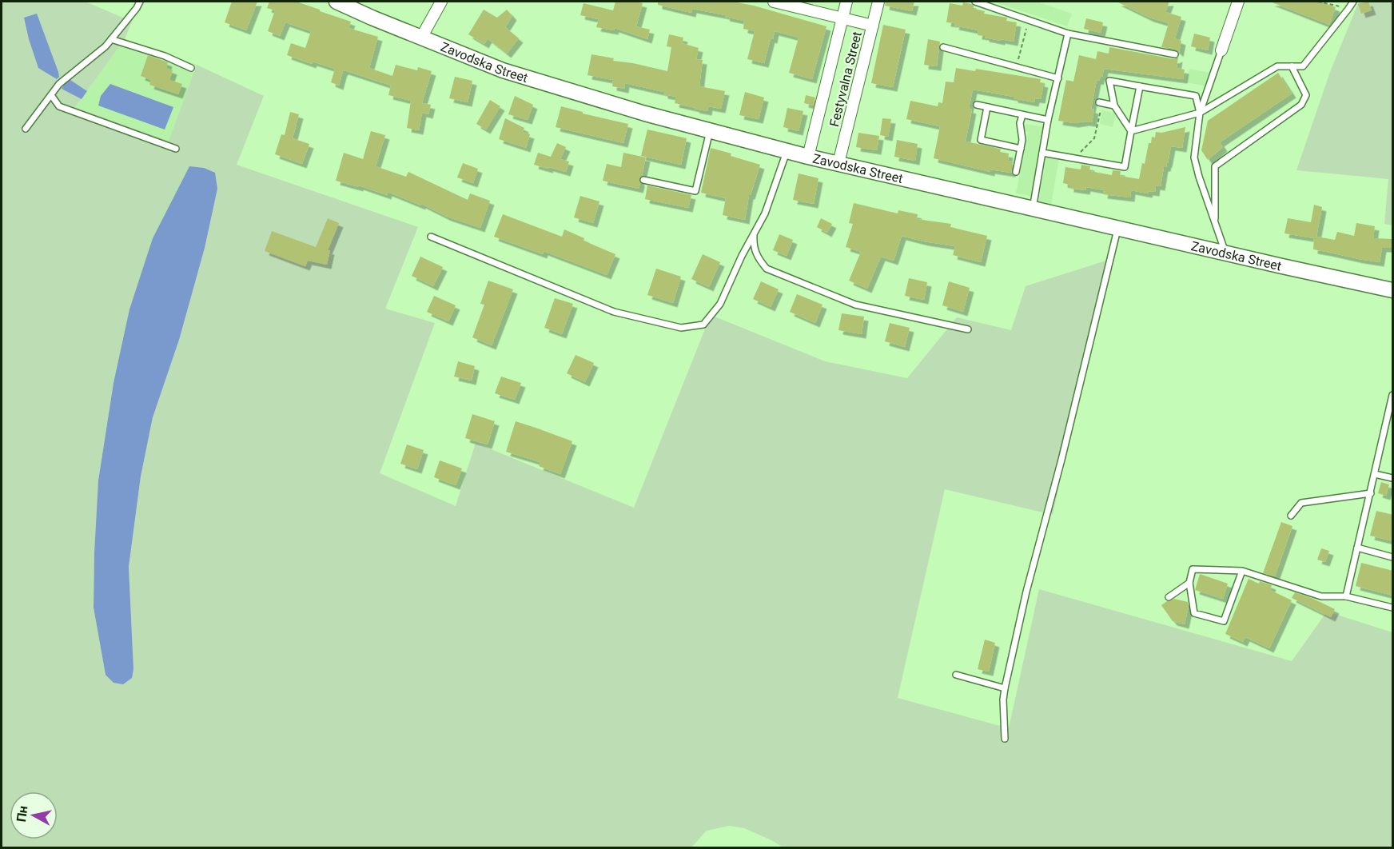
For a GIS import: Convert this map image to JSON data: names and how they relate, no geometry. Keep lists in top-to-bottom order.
{
  "streets": {
    "main road": ["Zavodska Street"],
    "street": ["Festyvalna Street"]
  },
  "crossings": [
    ["Zavodska Street", "Festyvalna Street"]
  ],
  "north": "left"
}
